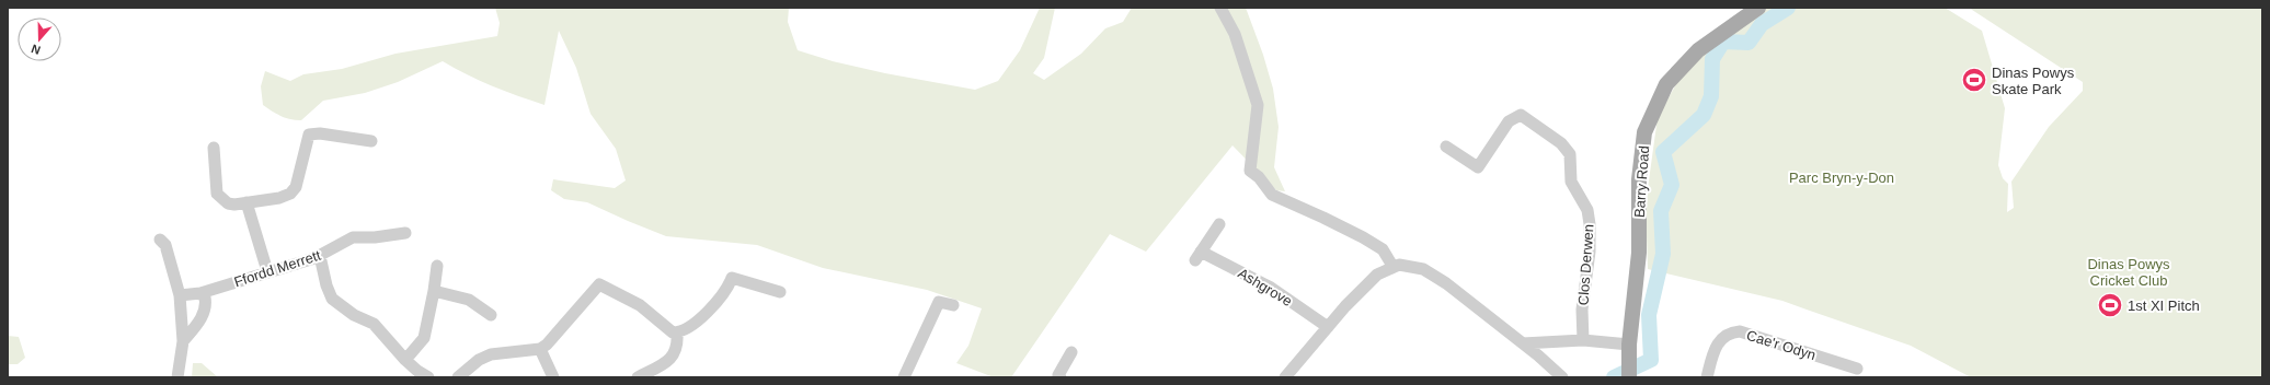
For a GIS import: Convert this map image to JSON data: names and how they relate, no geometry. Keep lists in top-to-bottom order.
{
  "streets": {
    "main road": ["Barry Road"],
    "street": [
      "Clos Derwen",
      "Ffordd Merrett",
      "Ashgrove",
      "Cae'r Odyn"
    ]
  },
  "parks": ["Parc Bryn-y-Don", "Dinas Powys Cricket Club"],
  "places": {
    "sports": ["Dinas Powys Skate Park", "1st XI Pitch"]
  },
  "north": "bottom"
}
